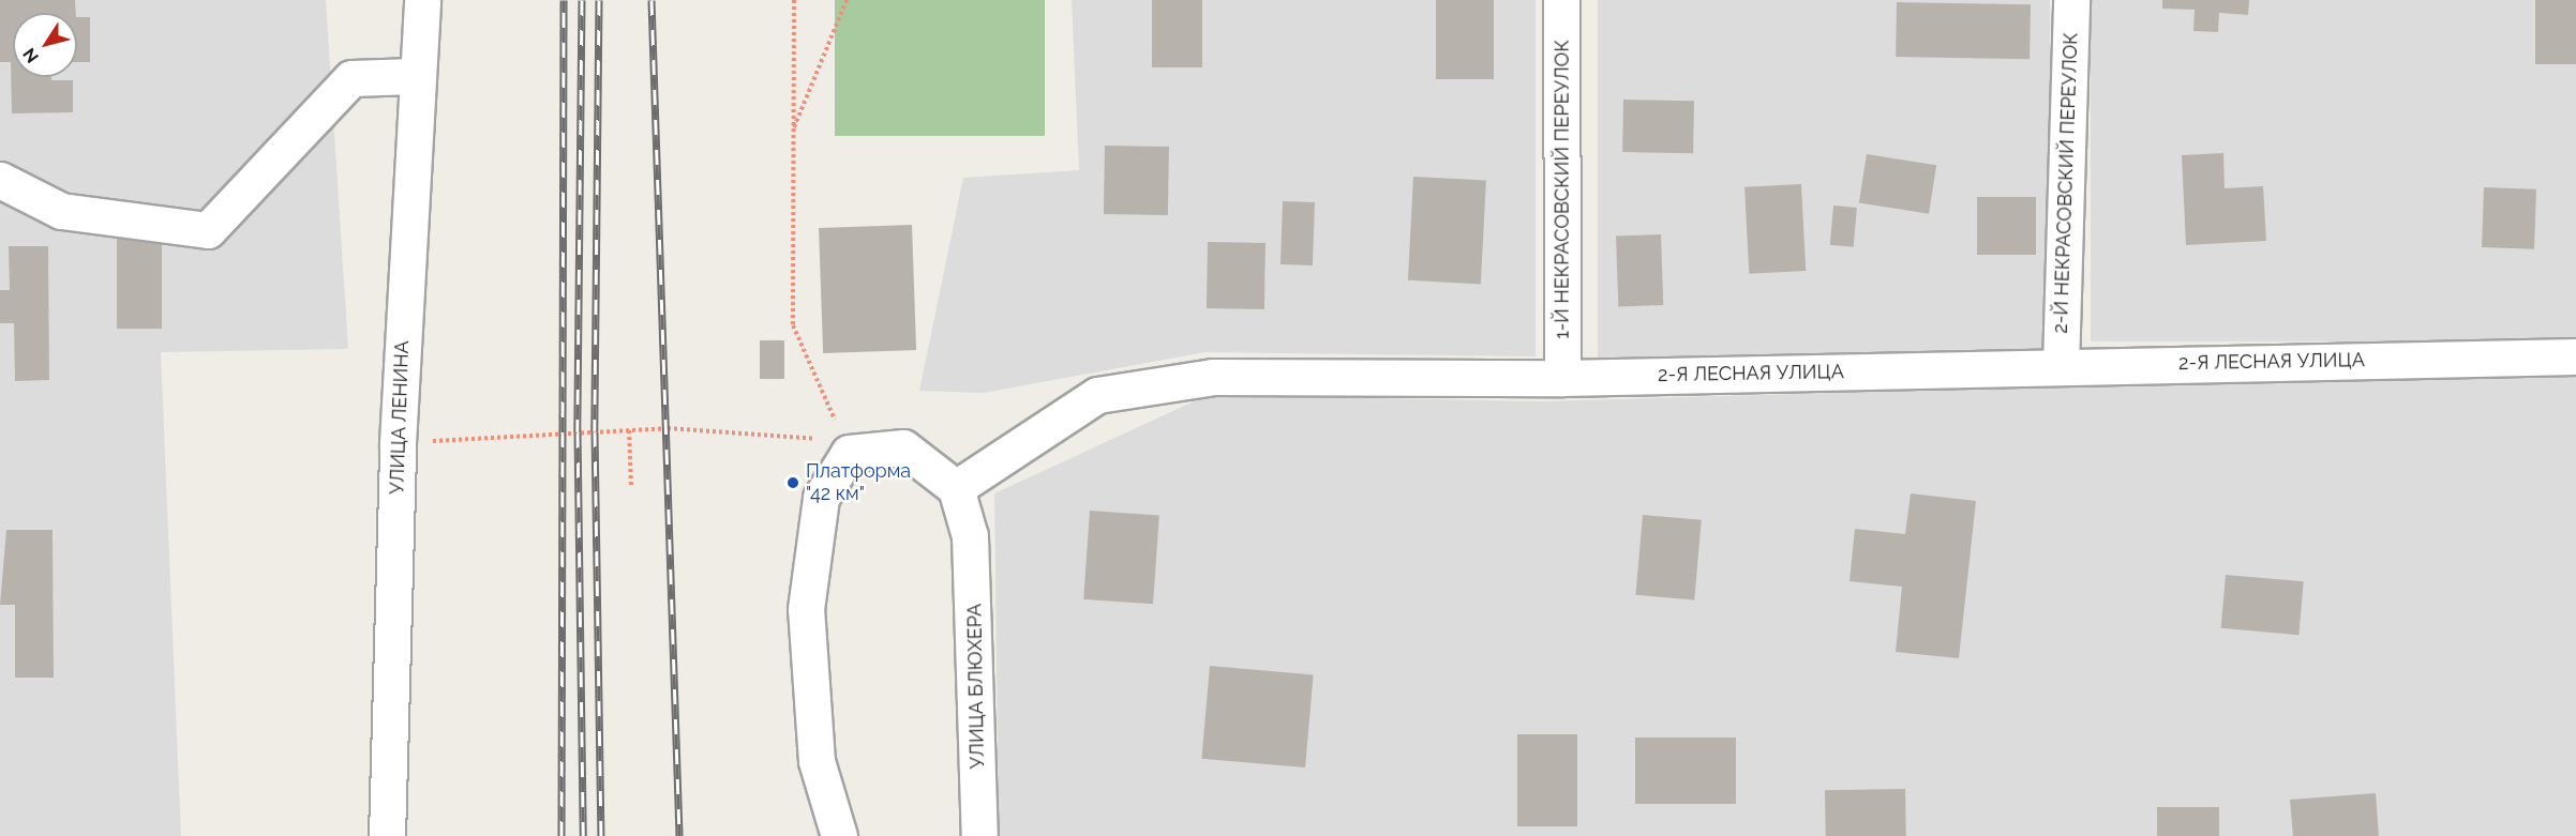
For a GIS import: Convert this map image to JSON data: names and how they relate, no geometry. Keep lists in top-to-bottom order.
{
  "streets": {
    "street": [
      "2-Й НЕКРАСОВСКИЙ ПЕРЕУЛОК",
      "1-Й НЕКРАСОВСКИЙ ПЕРЕУЛОК",
      "2-Я ЛЕСНАЯ УЛИЦА",
      "УЛИЦА ЛЕНИНА",
      "УЛИЦА БЛЮХЕРА"
    ]
  },
  "crossings": [
    ["2-Й НЕКРАСОВСКИЙ ПЕРЕУЛОК", "2-Я ЛЕСНАЯ УЛИЦА"],
    ["1-Й НЕКРАСОВСКИЙ ПЕРЕУЛОК", "2-Я ЛЕСНАЯ УЛИЦА"],
    ["2-Я ЛЕСНАЯ УЛИЦА", "УЛИЦА БЛЮХЕРА"]
  ],
  "places": ["Платформа \"42 км\""],
  "north": "bottom left"
}
